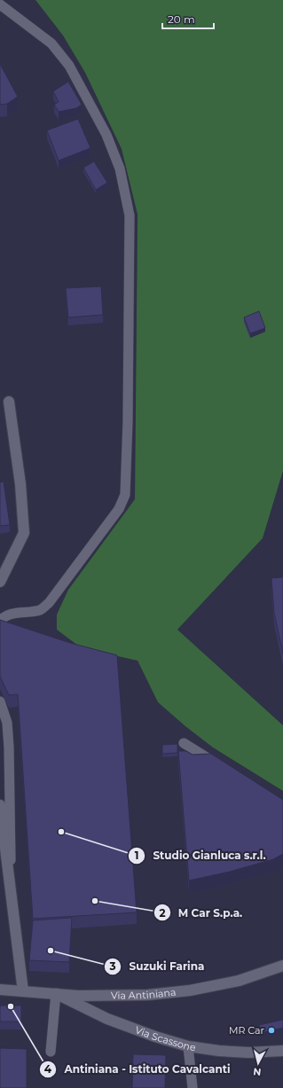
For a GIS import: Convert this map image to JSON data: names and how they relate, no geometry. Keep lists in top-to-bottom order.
{
  "streets": {
    "street": ["Via Antiniana", "Via Scassone"]
  },
  "crossings": [
    ["Via Antiniana", "Via Scassone"]
  ],
  "places": [
    "Studio Gianluca s.r.l.",
    "M Car S.p.a.",
    "Suzuki Farina",
    "Antiniana - Istituto Cavalcanti",
    "MR Car"
  ],
  "scale_bar": "20 m",
  "north": "bottom"
}
